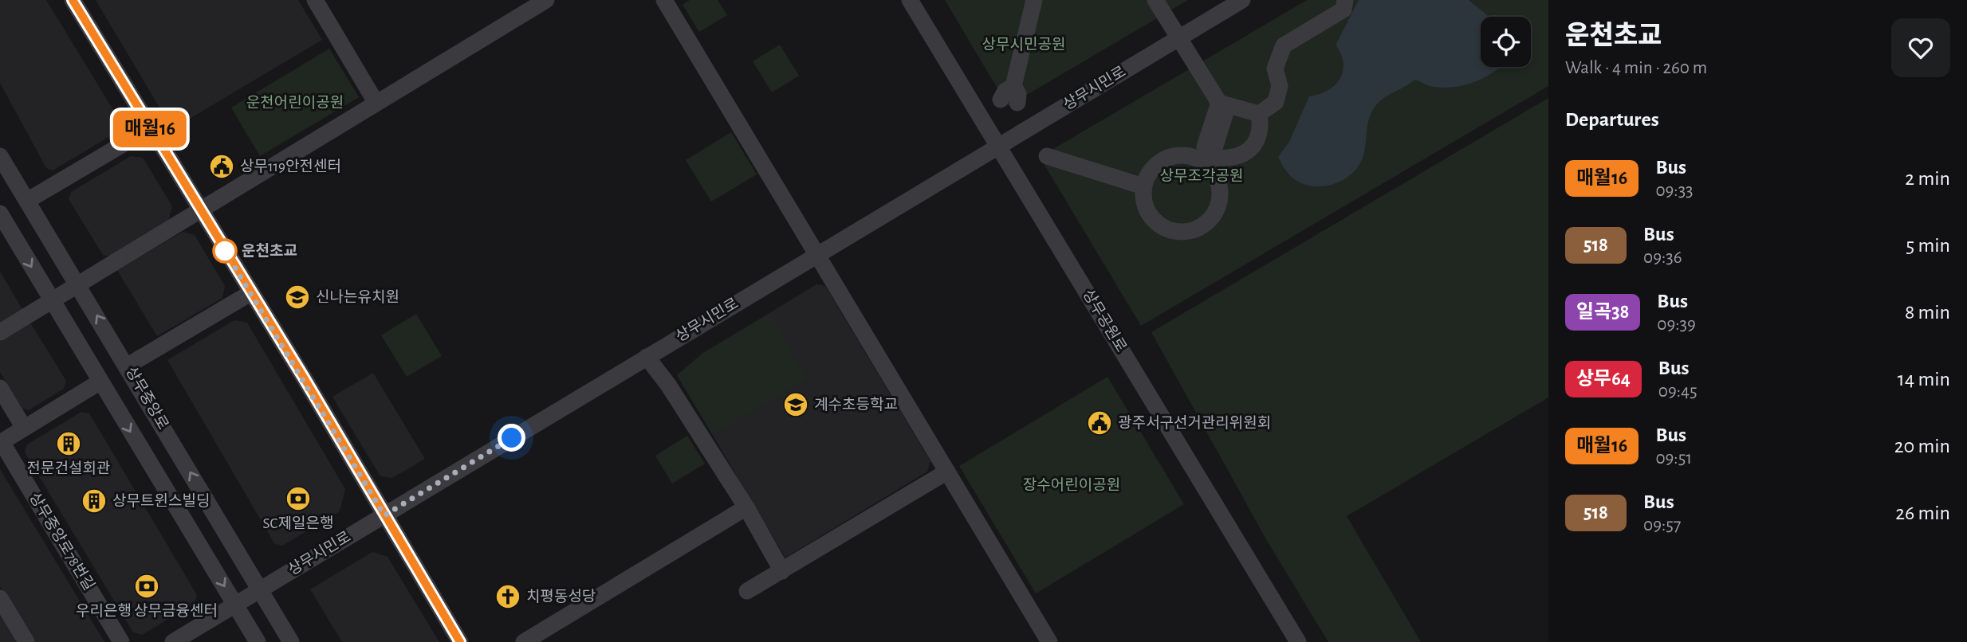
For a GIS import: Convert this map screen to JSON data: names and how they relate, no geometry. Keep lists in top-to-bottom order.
{
  "streets": {
    "street": [
      "상무시민로",
      "상무공원로",
      "상무중앙로",
      "상무중앙로78번길"
    ]
  },
  "crossings": [
    ["상무시민로", "상무공원로"],
    ["상무시민로", "상무중앙로"],
    ["상무중앙로", "상무중앙로78번길"]
  ],
  "parks": [
    "상무시민공원",
    "운천어린이공원",
    "상무조각공원",
    "장수어린이공원"
  ],
  "places": {
    "public building": ["상무119안전센터", "광주서구선거관리위원회"],
    "other": ["운천초교"],
    "school or university": ["신나는유치원", "계수초등학교"],
    "building": ["전문건설회관", "상무트윈스빌딩"],
    "bank": ["SC제일은행", "우리은행 상무금융센터"],
    "church": ["치평동성당"]
  },
  "lines": ["bus line 매월16"],
  "page": {
    "on_map": "매월16",
    "heading": [
      ["운천초교", "Walk · 4 min · 260 m"],
      "Departures"
    ],
    "list": [
      {
        "mark": "매월16",
        "name": "Bus",
        "note": "09:33",
        "value": "2 min"
      },
      {
        "mark": "518",
        "name": "Bus",
        "note": "09:36",
        "value": "5 min"
      },
      {
        "mark": "일곡38",
        "name": "Bus",
        "note": "09:39",
        "value": "8 min"
      },
      {
        "mark": "상무64",
        "name": "Bus",
        "note": "09:45",
        "value": "14 min"
      },
      {
        "mark": "매월16",
        "name": "Bus",
        "note": "09:51",
        "value": "20 min"
      },
      {
        "mark": "518",
        "name": "Bus",
        "note": "09:57",
        "value": "26 min"
      }
    ]
  }
}
